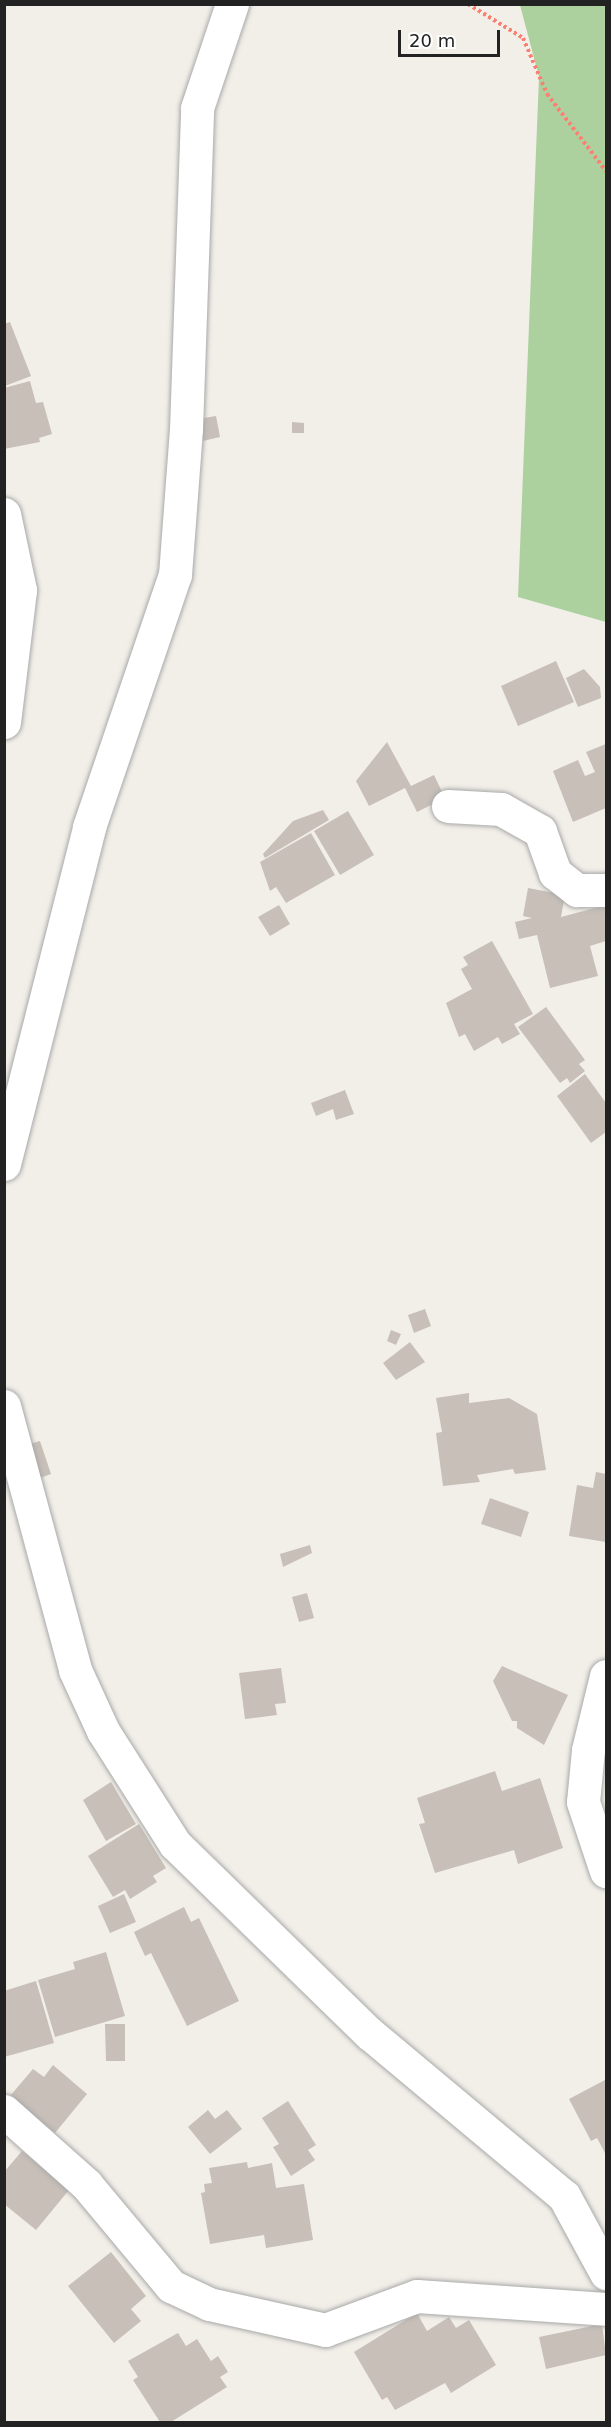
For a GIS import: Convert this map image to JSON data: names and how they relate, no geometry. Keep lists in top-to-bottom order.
{
  "scale_bar": "20 m"
}
